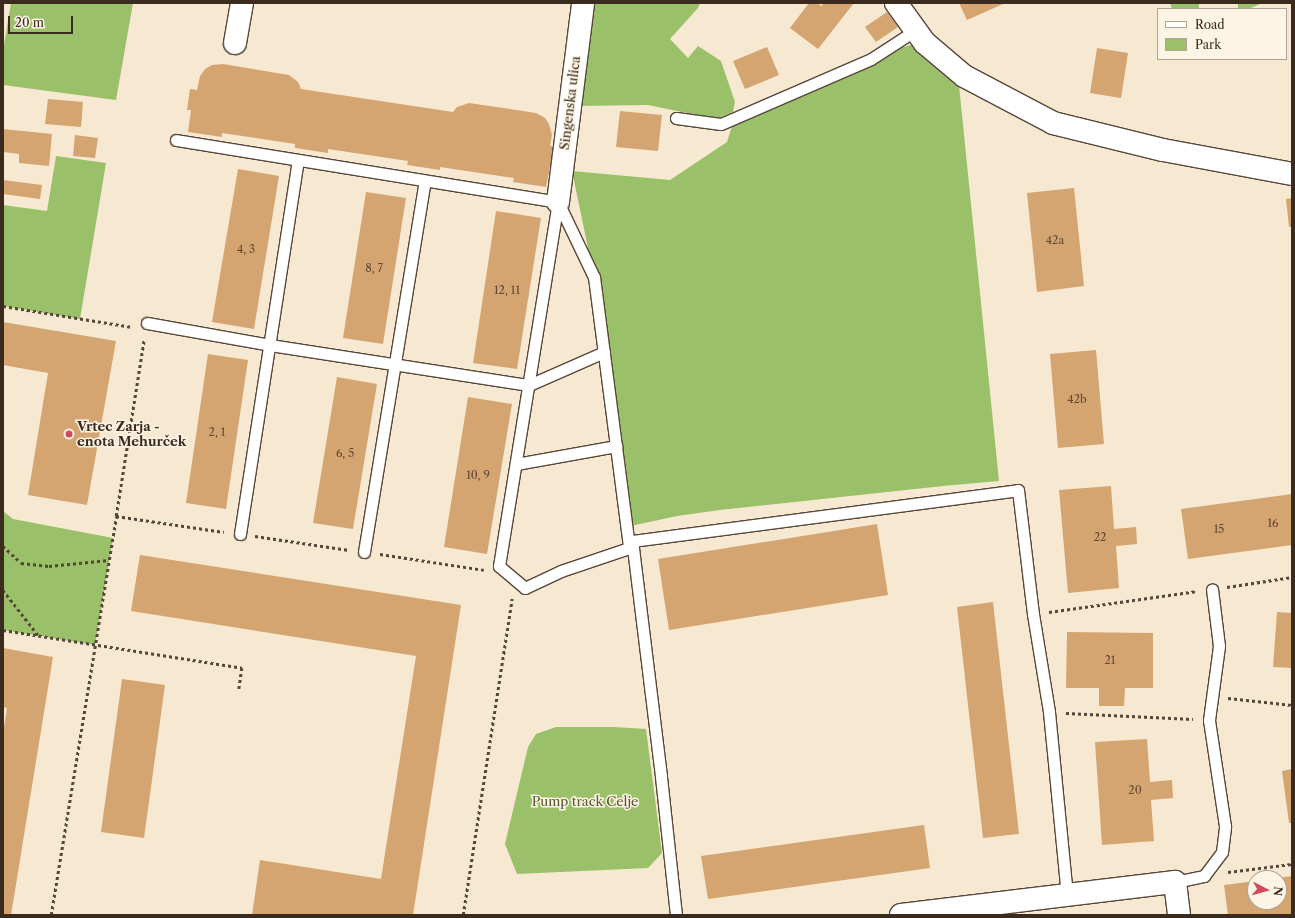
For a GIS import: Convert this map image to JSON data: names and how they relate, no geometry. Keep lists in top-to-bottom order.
{
  "streets": {
    "street": ["Singenska ulica"]
  },
  "parks": ["Pump track Celje"],
  "places": ["Vrtec Zarja - enota Mehurček"],
  "house_numbers": [
    "42a",
    "4, 3",
    "8, 7",
    "12, 11",
    "42b",
    "2, 1",
    "6, 5",
    "10, 9",
    "16",
    "15",
    "22",
    "21",
    "20"
  ],
  "legend": ["Road", "Park"],
  "scale_bar": "20 m",
  "north": "right"
}
